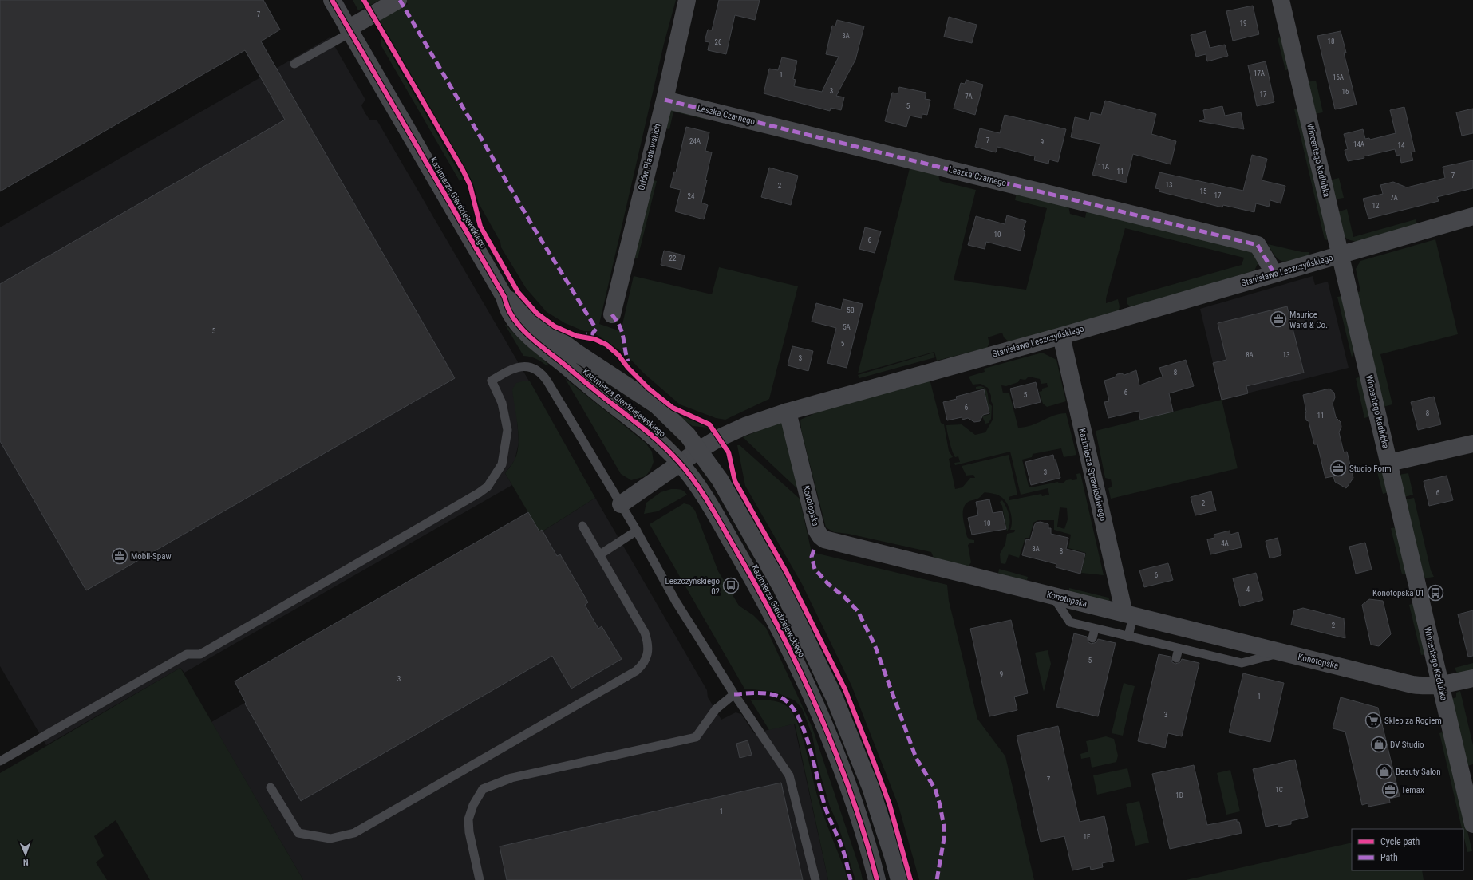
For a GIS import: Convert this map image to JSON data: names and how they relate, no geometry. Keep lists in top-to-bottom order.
{
  "streets": {
    "street": [
      "Leszka Czarnego",
      "Orłów Piastowskich",
      "Wincentego Kadłubka",
      "Kazimierza Gierdziejewskiego",
      "Stanisława Leszczyńskiego",
      "Kazimierza Sprawiedliwego",
      "Konotopska"
    ]
  },
  "crossings": [
    ["Leszka Czarnego", "Orłów Piastowskich"],
    ["Leszka Czarnego", "Stanisława Leszczyńskiego"],
    ["Wincentego Kadłubka", "Stanisława Leszczyńskiego"],
    ["Wincentego Kadłubka", "Konotopska"],
    ["Kazimierza Gierdziejewskiego", "Stanisława Leszczyńskiego"],
    ["Stanisława Leszczyńskiego", "Kazimierza Sprawiedliwego"],
    ["Stanisława Leszczyńskiego", "Konotopska"],
    ["Kazimierza Sprawiedliwego", "Konotopska"]
  ],
  "places": {
    "office": [
      "Maurice Ward & Co.",
      "Studio Form",
      "Mobil-Spaw",
      "Temax"
    ],
    "bus stop": ["Leszczyńskiego 02", "Konotopska 01"],
    "supermarket": ["Sklep za Rogiem"],
    "shop": ["DV Studio", "Beauty Salon"]
  },
  "house_numbers": [
    "7",
    "19",
    "3A",
    "18",
    "26",
    "17A",
    "1",
    "16A",
    "3",
    "16",
    "17",
    "7A",
    "5",
    "7",
    "24A",
    "9",
    "14A",
    "14",
    "11A",
    "11",
    "7",
    "13",
    "2",
    "15",
    "17",
    "24",
    "7A",
    "12",
    "10",
    "6",
    "22",
    "5B",
    "5A",
    "5",
    "5",
    "8A",
    "13",
    "3",
    "8",
    "6",
    "5",
    "6",
    "8",
    "11",
    "3",
    "6",
    "2",
    "10",
    "4A",
    "8A",
    "8",
    "6",
    "4",
    "2",
    "5",
    "9",
    "3",
    "1",
    "3",
    "7",
    "1C",
    "1D",
    "1",
    "1F"
  ],
  "legend": ["Cycle path", "Path"],
  "north": "bottom"
}
